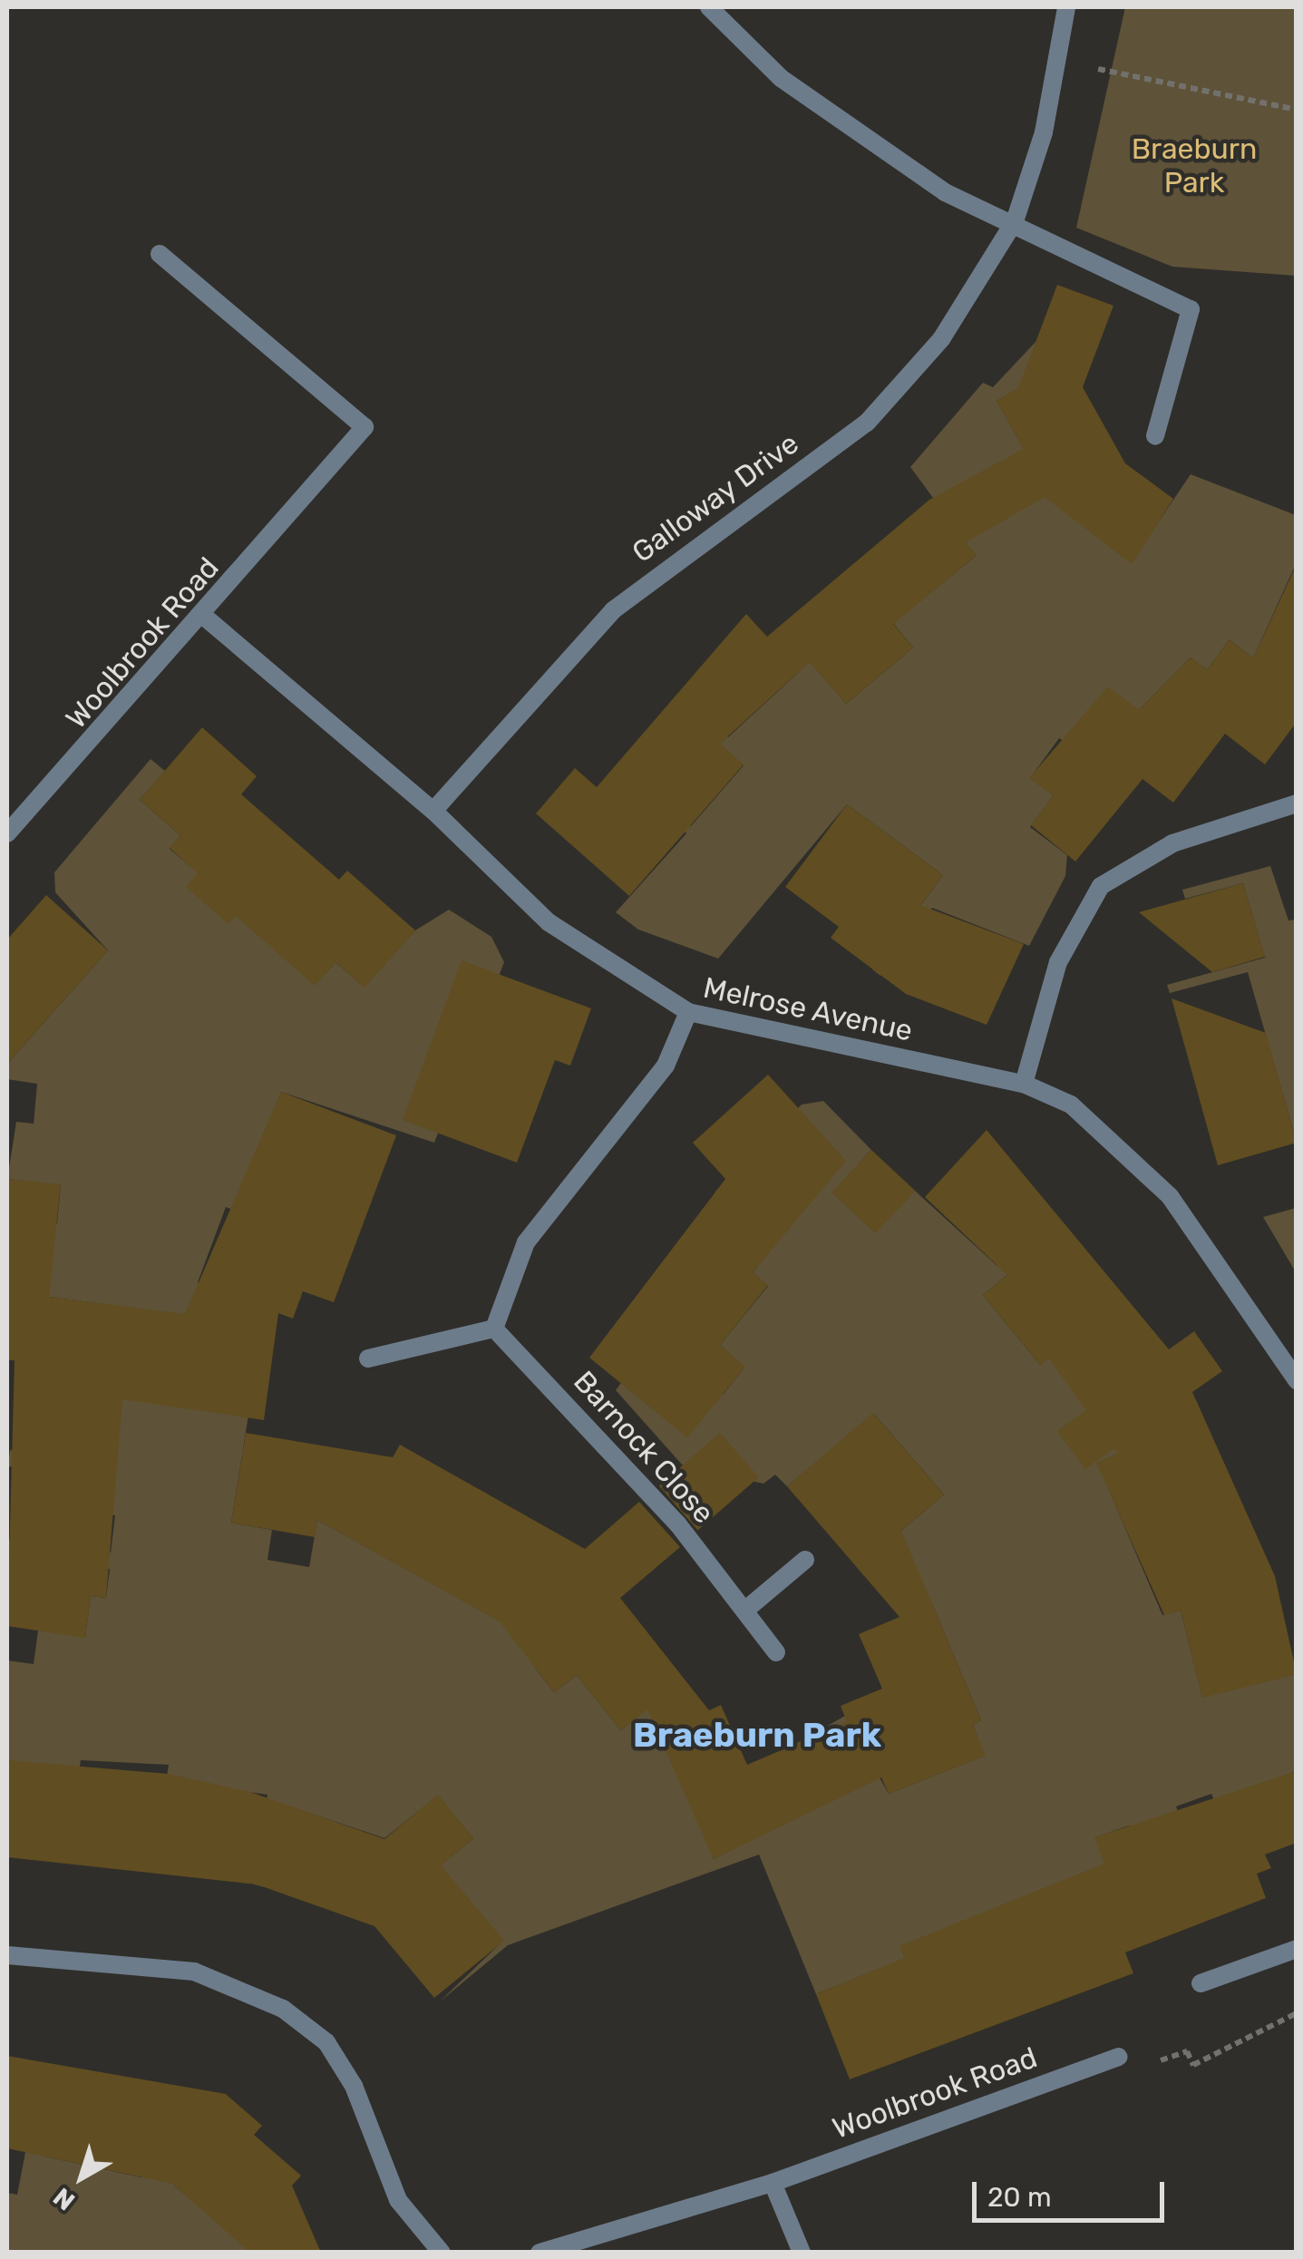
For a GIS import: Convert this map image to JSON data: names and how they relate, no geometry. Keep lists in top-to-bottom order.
{
  "streets": {
    "street": [
      "Galloway Drive",
      "Woolbrook Road",
      "Melrose Avenue",
      "Barnock Close"
    ]
  },
  "crossings": [
    ["Galloway Drive", "Melrose Avenue"],
    ["Woolbrook Road", "Melrose Avenue"]
  ],
  "districts": ["Braeburn Park"],
  "parks": ["Braeburn Park"],
  "scale_bar": "20 m",
  "north": "bottom left"
}
